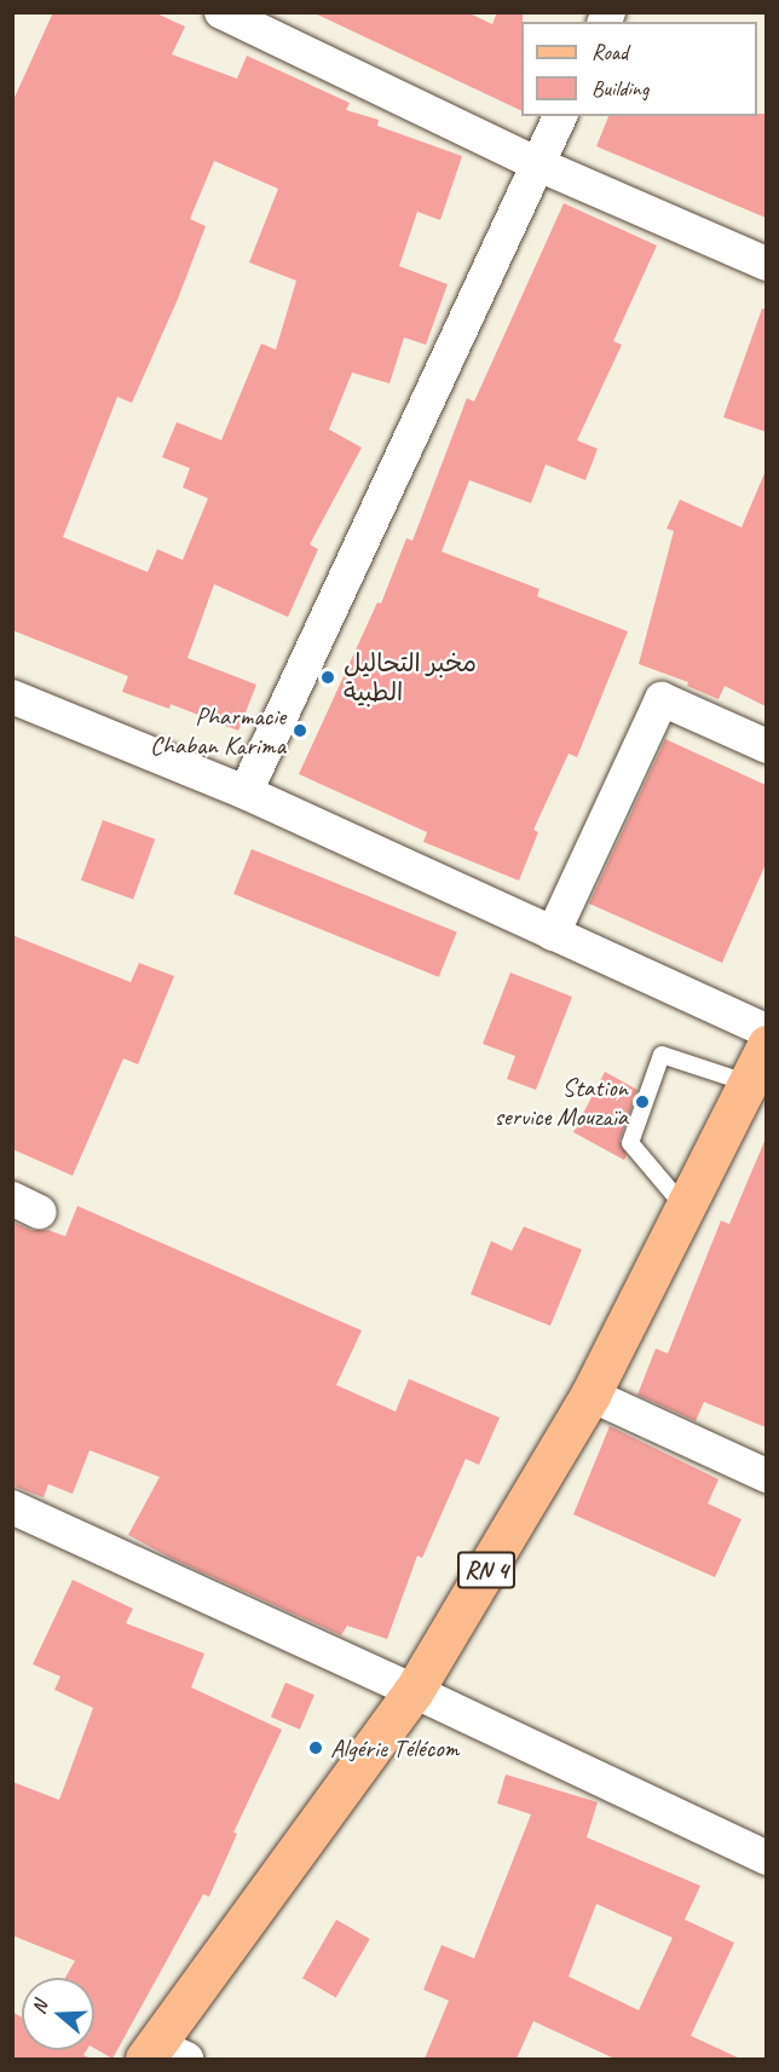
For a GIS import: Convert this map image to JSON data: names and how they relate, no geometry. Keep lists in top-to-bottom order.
{
  "streets": {
    "main road": ["RN 4"]
  },
  "places": [
    "مخبر التحاليل الطبية",
    "Pharmacie Chaban Karima",
    "Station service Mouzaïa",
    "Algérie Télécom"
  ],
  "legend": ["Road", "Building"],
  "north": "left"
}
